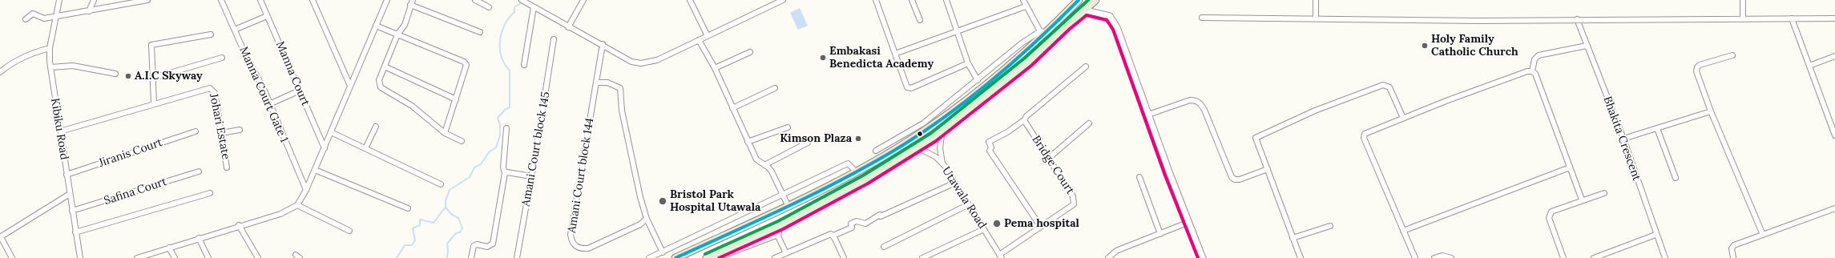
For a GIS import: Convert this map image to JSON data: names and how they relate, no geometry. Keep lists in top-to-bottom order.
{
  "streets": {
    "street": [
      "Manna Court",
      "Manna Court Gate 1",
      "Johari Estate",
      "Kibiku Road",
      "Bhakita Crescent",
      "Amani Court block 145",
      "Jiranis Court",
      "Bridge Court",
      "Amani Court block 144",
      "Safina Court",
      "Utawala Road"
    ]
  },
  "crossings": [
    ["Johari Estate", "Kibiku Road"],
    ["Kibiku Road", "Jiranis Court"],
    ["Kibiku Road", "Safina Court"],
    ["Bridge Court", "Utawala Road"]
  ],
  "places": [
    "Holy Family Catholic Church",
    "Embakasi Benedicta Academy",
    "A.I.C Skyway",
    "Kimson Plaza",
    "Bristol Park Hospital Utawala",
    "Pema hospital"
  ]
}
